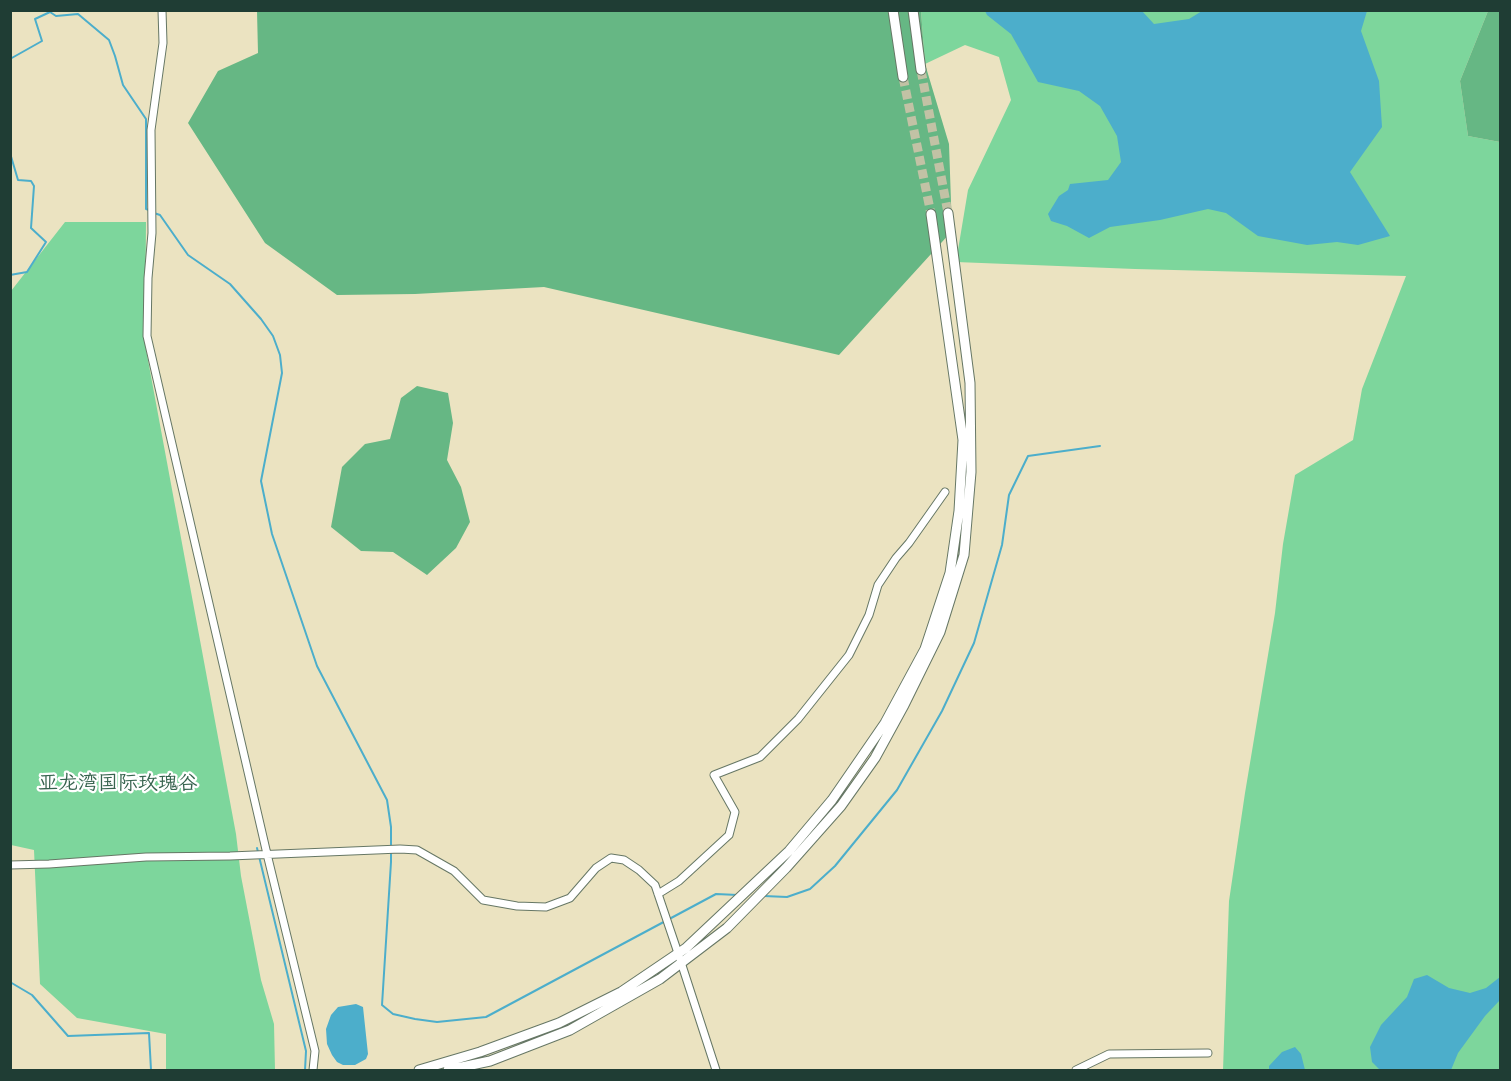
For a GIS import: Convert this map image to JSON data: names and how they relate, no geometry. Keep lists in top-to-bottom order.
{
  "parks": ["亚龙湾国际玫瑰谷"]
}
